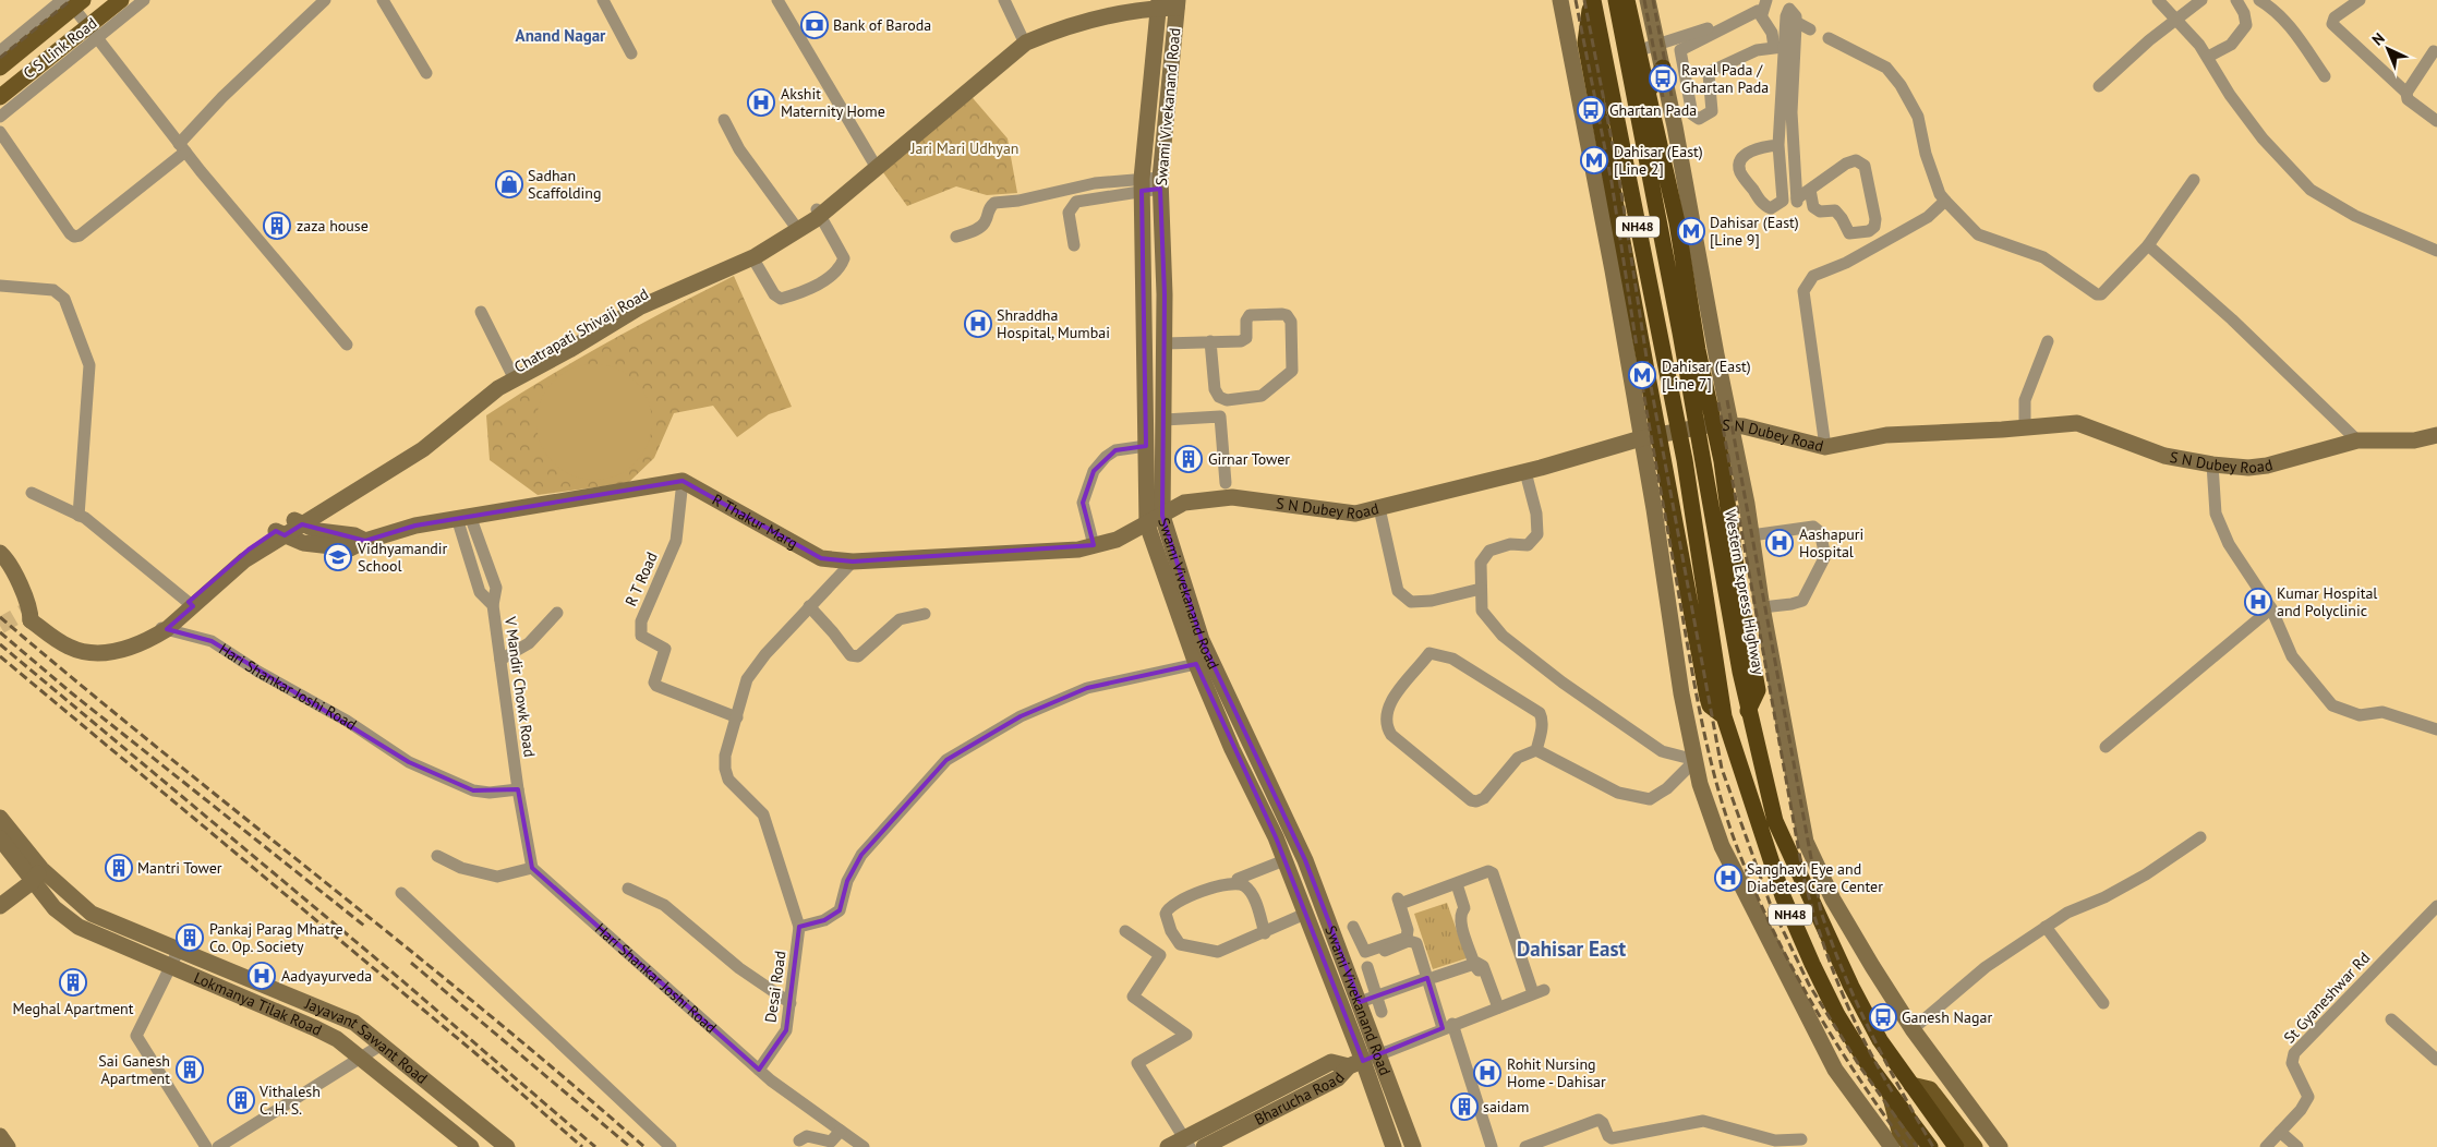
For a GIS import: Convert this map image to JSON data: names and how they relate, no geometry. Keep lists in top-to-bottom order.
{
  "streets": {
    "highway": ["NH48", "Western Express Highway"],
    "main road": ["C S Link Road"],
    "street": [
      "Swami Vivekanand Road",
      "Chatrapati Shivaji Road",
      "S N Dubey Road",
      "R Thakur Marg",
      "R T Road",
      "Hari Shankar Joshi Road",
      "V Mandir Chowk Road",
      "Desai Road",
      "St Gyaneshwar Rd",
      "Lokmanya Tilak Road",
      "Jayavant Sawant Road",
      "Bharucha Road"
    ]
  },
  "crossings": [
    ["Swami Vivekanand Road", "S N Dubey Road"],
    ["Swami Vivekanand Road", "R Thakur Marg"],
    ["Swami Vivekanand Road", "Bharucha Road"],
    ["S N Dubey Road", "R Thakur Marg"],
    ["R Thakur Marg", "R T Road"],
    ["Hari Shankar Joshi Road", "V Mandir Chowk Road"],
    ["Hari Shankar Joshi Road", "Desai Road"],
    ["Lokmanya Tilak Road", "Jayavant Sawant Road"]
  ],
  "districts": ["Anand Nagar", "Dahisar East"],
  "parks": ["Jari Mari Udhyan"],
  "places": {
    "bank": ["Bank of Baroda"],
    "bus stop": ["Raval Pada / Ghartan Pada", "Ghartan Pada", "Ganesh Nagar"],
    "hospital": [
      "Akshit Maternity Home",
      "Shraddha Hospital, Mumbai",
      "Aashapuri Hospital",
      "Kumar Hospital and Polyclinic",
      "Sanghavi Eye and Diabetes Care Center",
      "Aadyayurveda",
      "Rohit Nursing Home - Dahisar"
    ],
    "metro station": ["Dahisar (East) [Line 2]", "Dahisar (East) [Line 9]", "Dahisar (East) [Line 7]"],
    "shop": ["Sadhan Scaffolding"],
    "building": [
      "zaza house",
      "Girnar Tower",
      "Mantri Tower",
      "Pankaj Parag Mhatre Co. Op. Society",
      "Meghal Apartment",
      "Sai Ganesh Apartment",
      "Vithalesh C. H. S.",
      "saidam"
    ],
    "school or university": ["Vidhyamandir School"]
  },
  "north": "top left"
}
